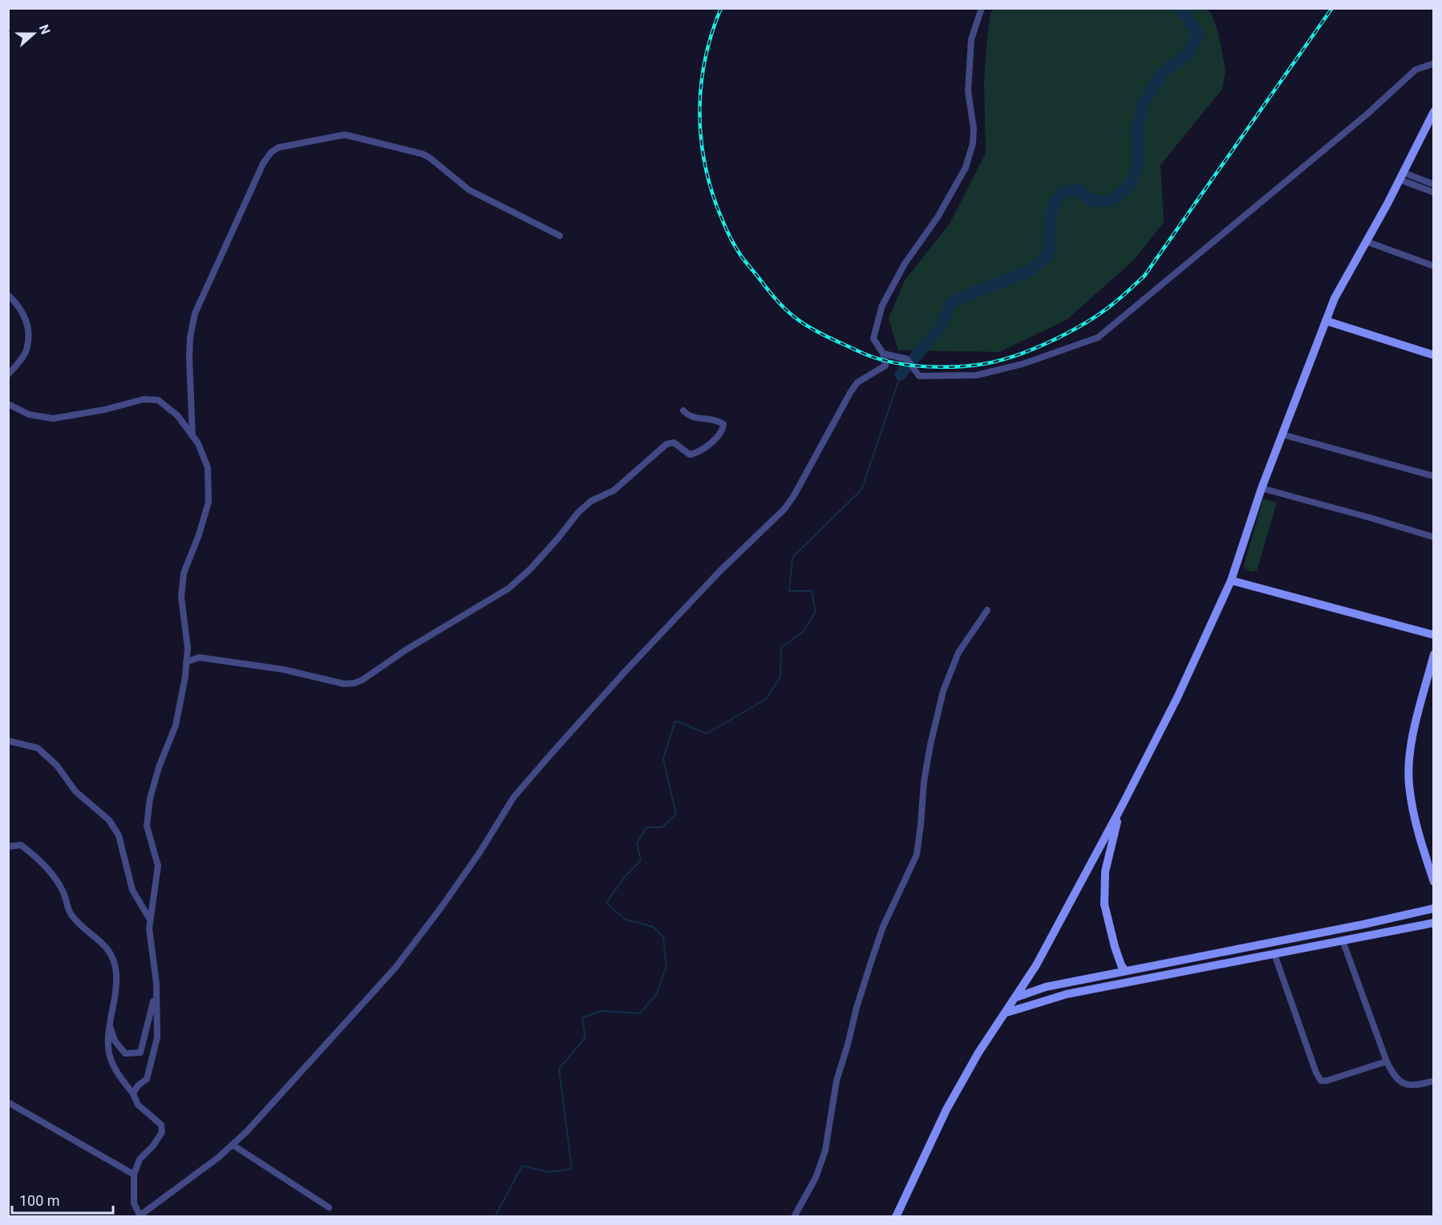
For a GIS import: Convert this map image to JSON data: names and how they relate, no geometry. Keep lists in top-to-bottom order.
{
  "scale_bar": "100 m",
  "north": "right"
}
